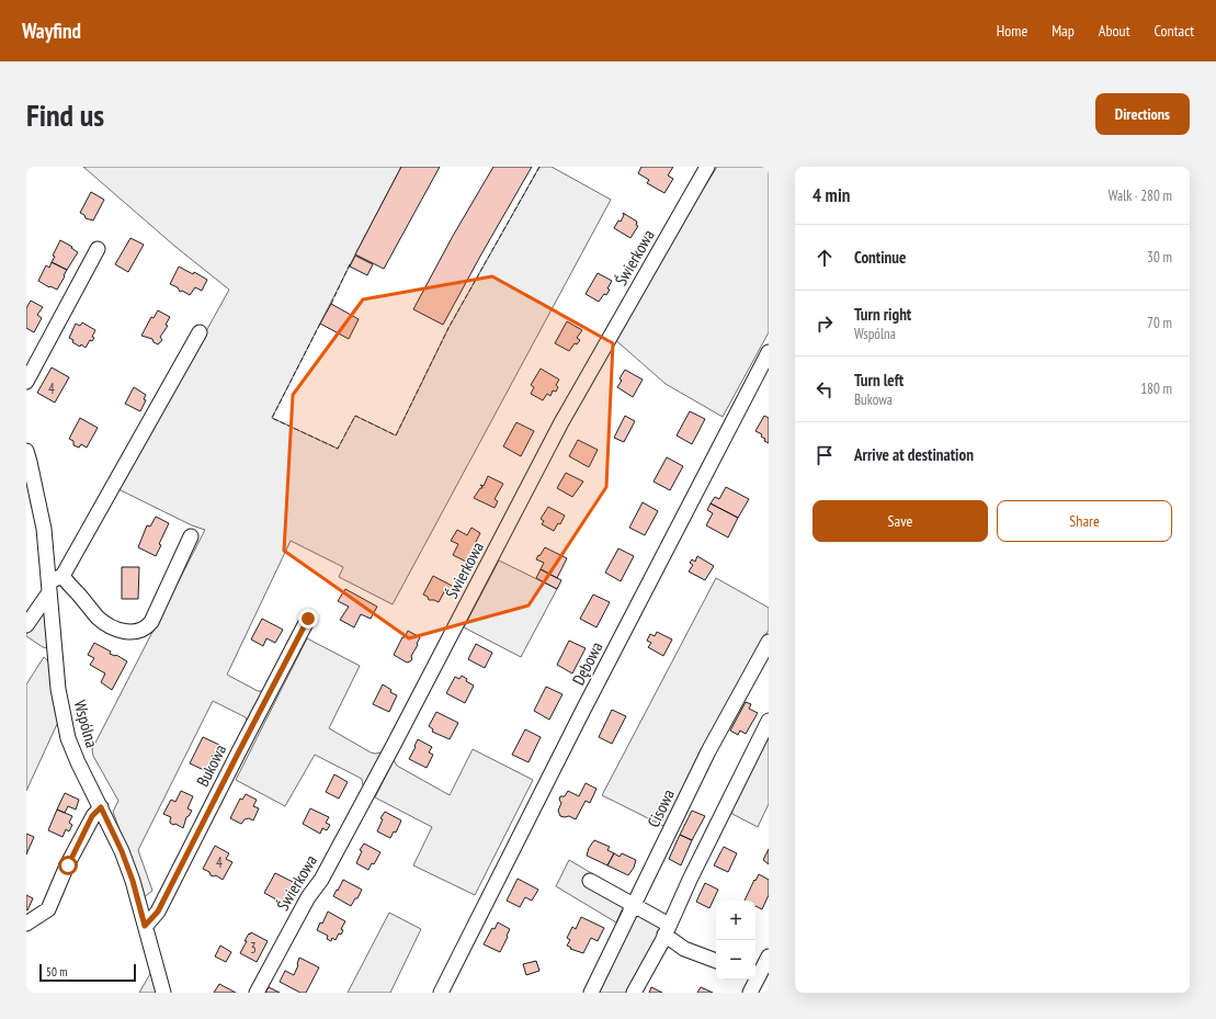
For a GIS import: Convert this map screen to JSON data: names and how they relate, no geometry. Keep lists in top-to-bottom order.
{
  "streets": {
    "street": [
      "Świerkowa",
      "Dębowa",
      "Wspólna",
      "Bukowa",
      "Cisowa"
    ]
  },
  "crossings": [
    ["Wspólna", "Bukowa"]
  ],
  "house_numbers": ["4", "4", "3"],
  "scale_bar": "50 m",
  "page": {
    "header": "Wayfind",
    "nav": [
      "Home",
      "Map",
      "About",
      "Contact"
    ],
    "buttons": [
      "Directions",
      ["Save", "Share"]
    ],
    "title": "Find us",
    "heading": ["4 min", "Walk · 280 m"],
    "list": [
      ["Continue", "30 m"],
      ["Turn right", "Wspólna", "70 m"],
      ["Turn left", "Bukowa", "180 m"],
      "Arrive at destination"
    ],
    "map_buttons": ["+", "−"],
    "scale": "50 m"
  }
}
